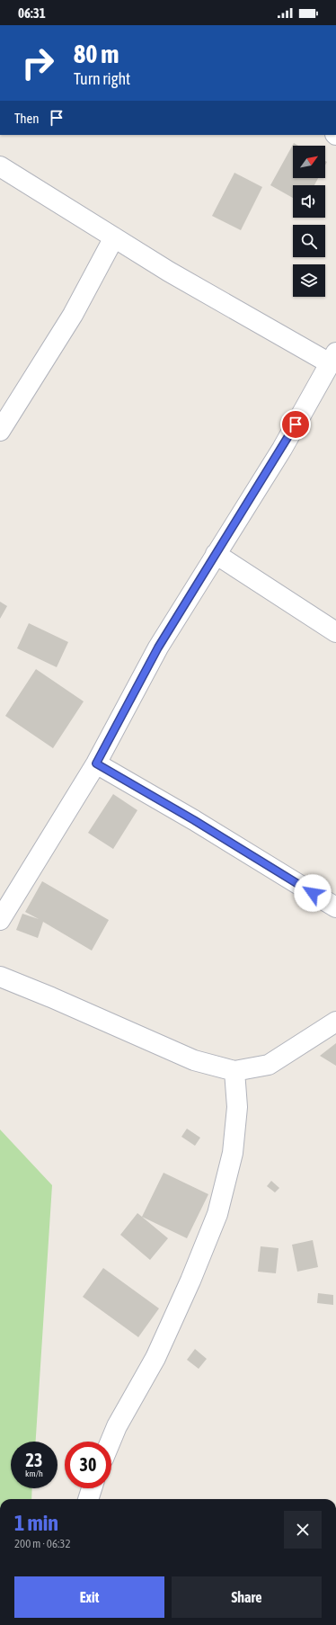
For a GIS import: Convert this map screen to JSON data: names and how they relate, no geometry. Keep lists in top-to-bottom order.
{
  "north": "top right",
  "page": {
    "status": "06:31",
    "turn": ["80 m", "Turn right"],
    "then": "Then",
    "speed": "23 km/h",
    "limit": "30",
    "heading": ["1 min", "200 m · 06:32"],
    "buttons": ["Exit", "Share"]
  }
}
